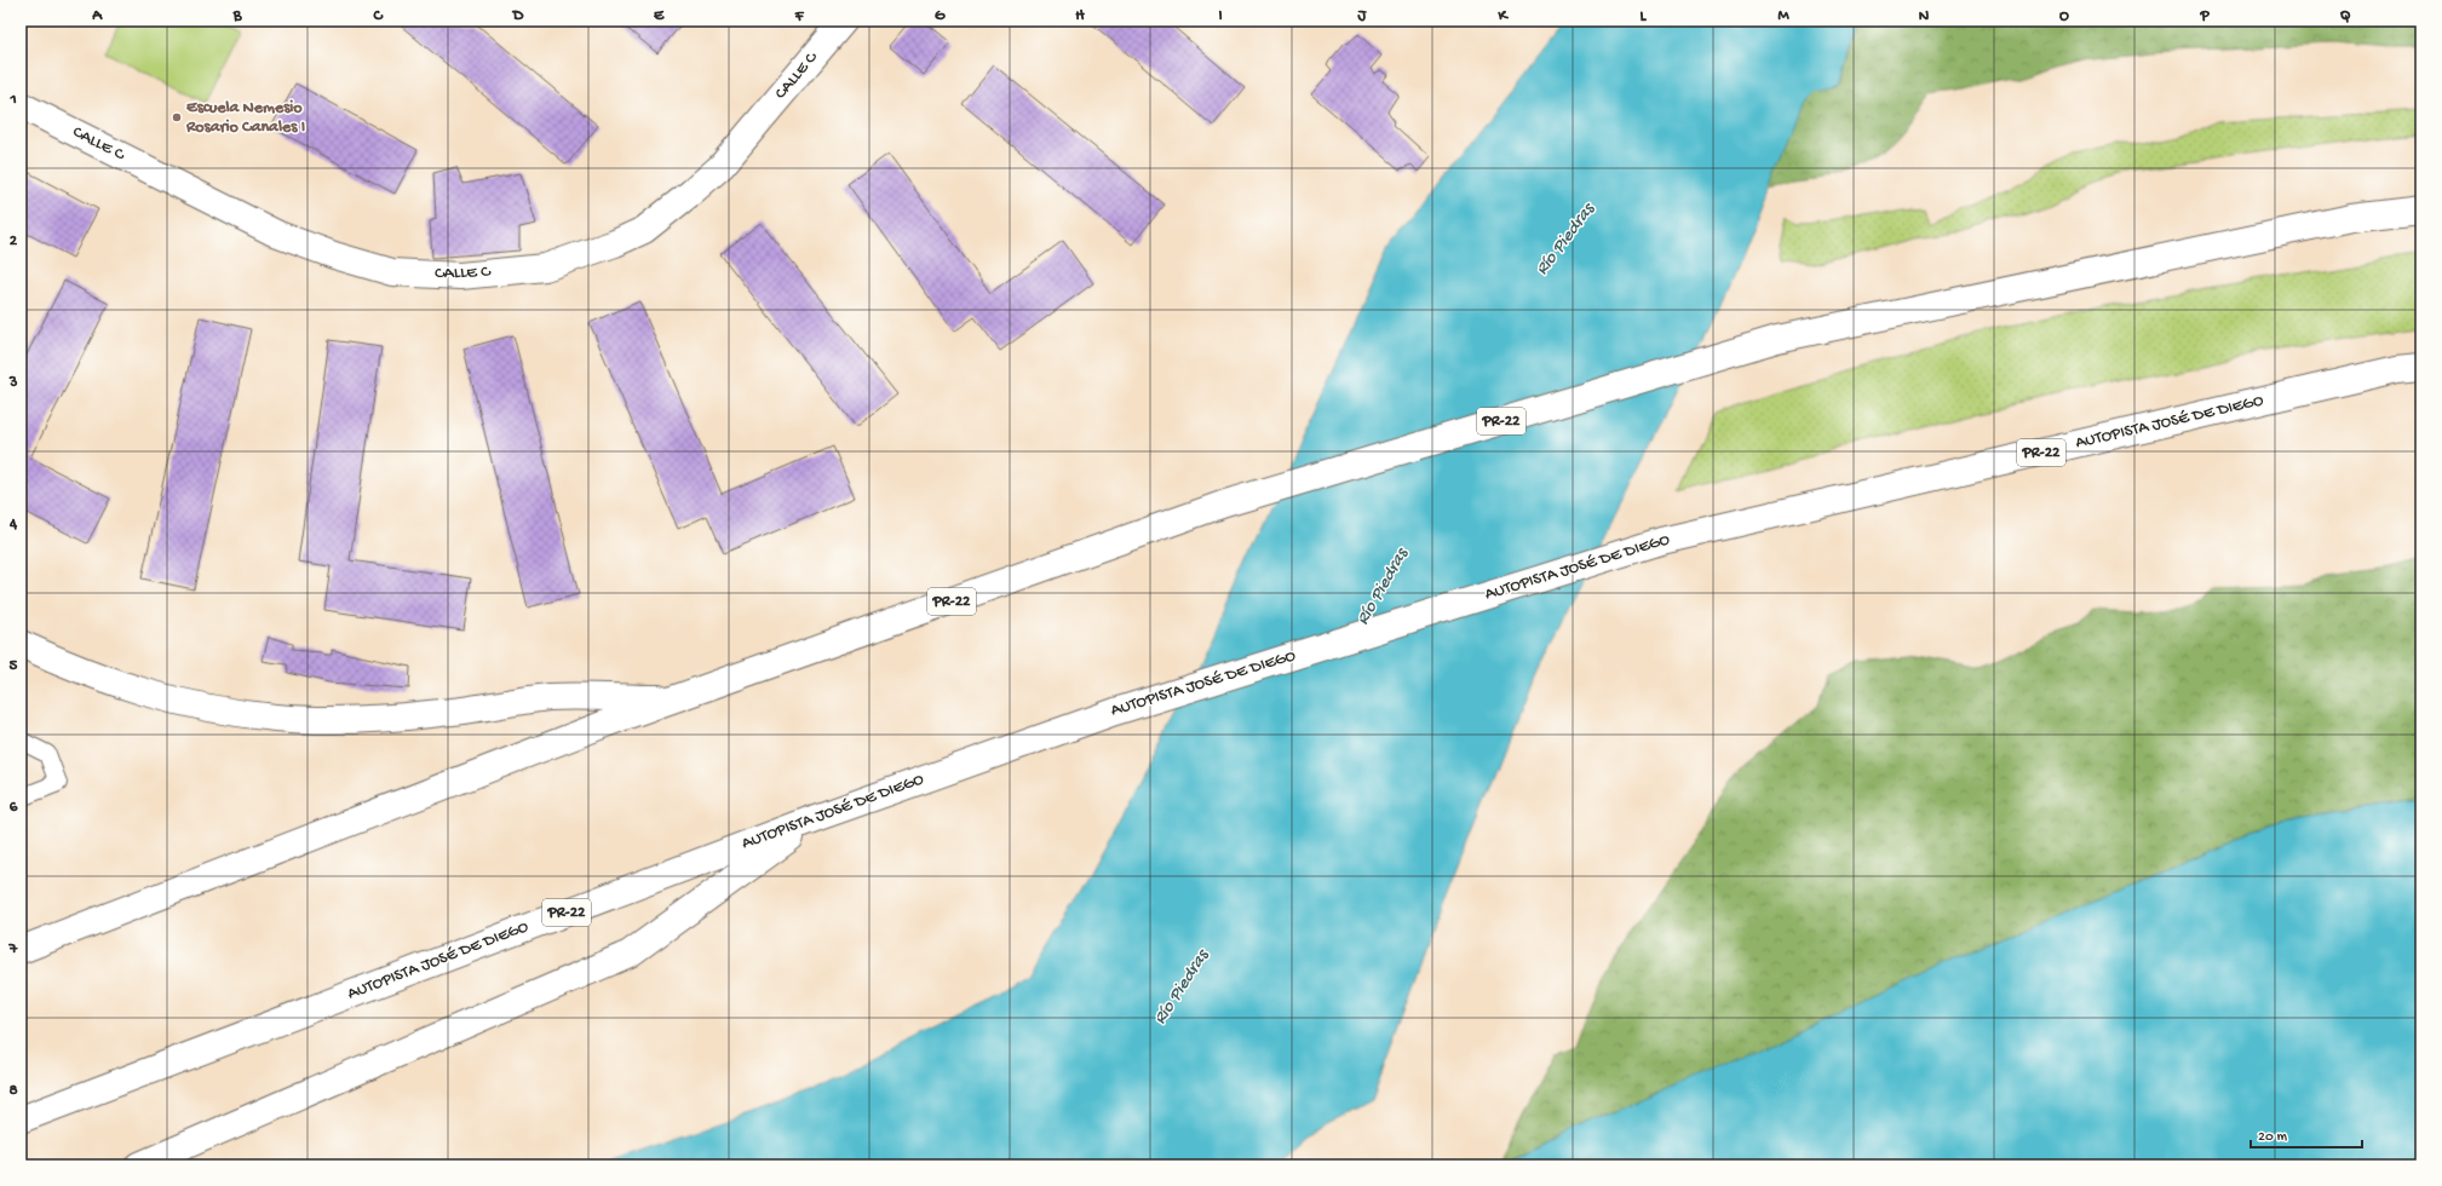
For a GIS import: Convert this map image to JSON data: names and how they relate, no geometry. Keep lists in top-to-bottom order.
{
  "streets": {
    "main road": ["CALLE C", "PR-22", "AUTOPISTA JOSÉ DE DIEGO"]
  },
  "water": ["Río Piedras"],
  "places": ["Escuela Nemesio Rosario Canales I"],
  "scale_bar": "20 m",
  "grid": {
    "columns": [
      "A",
      "B",
      "C",
      "D",
      "E",
      "F",
      "G",
      "H",
      "I",
      "J",
      "K",
      "L",
      "M",
      "N",
      "O",
      "P",
      "Q"
    ],
    "rows": [
      "1",
      "2",
      "3",
      "4",
      "5",
      "6",
      "7",
      "8"
    ]
  }
}
